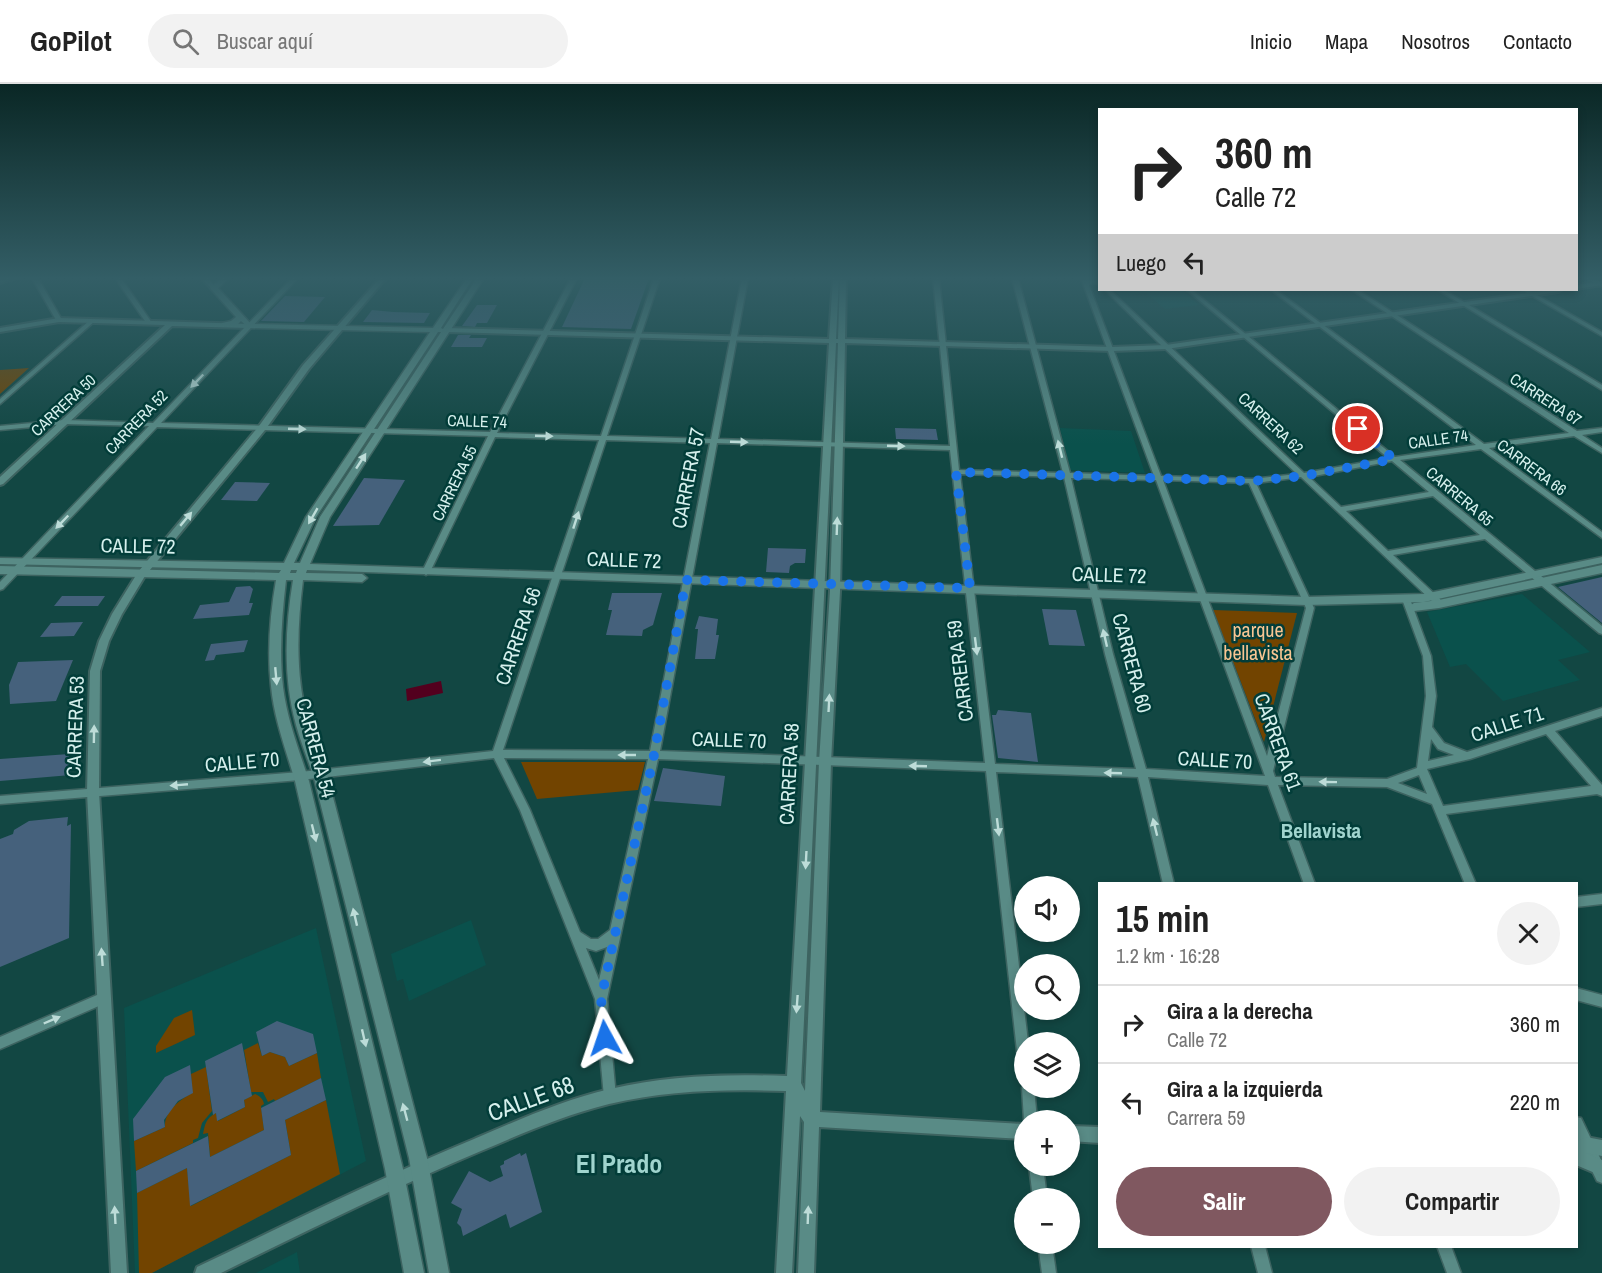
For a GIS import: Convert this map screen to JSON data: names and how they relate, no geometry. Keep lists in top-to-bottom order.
{
  "streets": {
    "main road": ["CALLE 72", "CARRERA 54"],
    "street": [
      "CARRERA 67",
      "CARRERA 50",
      "CALLE 74",
      "CARRERA 52",
      "CARRERA 62",
      "CARRERA 66",
      "CARRERA 57",
      "CARRERA 55",
      "CARRERA 65",
      "CARRERA 56",
      "CARRERA 60",
      "CARRERA 59",
      "CALLE 71",
      "CARRERA 53",
      "CALLE 70",
      "CARRERA 61",
      "CARRERA 58",
      "CALLE 68"
    ]
  },
  "crossings": [
    ["CARRERA 67", "CALLE 74"],
    ["CARRERA 50", "CALLE 74"],
    ["CALLE 74", "CARRERA 52"],
    ["CALLE 74", "CARRERA 62"],
    ["CALLE 74", "CARRERA 66"],
    ["CALLE 74", "CARRERA 57"],
    ["CALLE 74", "CARRERA 55"],
    ["CALLE 74", "CARRERA 65"],
    ["CALLE 74", "CARRERA 56"],
    ["CALLE 74", "CARRERA 60"],
    ["CALLE 74", "CARRERA 59"],
    ["CALLE 74", "CARRERA 53"],
    ["CALLE 74", "CARRERA 61"],
    ["CALLE 74", "CARRERA 54"],
    ["CALLE 74", "CARRERA 58"],
    ["CARRERA 52", "CALLE 72"],
    ["CARRERA 62", "CALLE 72"],
    ["CARRERA 57", "CALLE 72"],
    ["CARRERA 57", "CALLE 70"],
    ["CARRERA 57", "CALLE 68"],
    ["CARRERA 55", "CALLE 72"],
    ["CARRERA 65", "CALLE 72"],
    ["CALLE 72", "CARRERA 56"],
    ["CALLE 72", "CARRERA 60"],
    ["CALLE 72", "CARRERA 59"],
    ["CALLE 72", "CARRERA 53"],
    ["CALLE 72", "CARRERA 61"],
    ["CALLE 72", "CARRERA 54"],
    ["CALLE 72", "CARRERA 58"],
    ["CARRERA 56", "CALLE 70"],
    ["CARRERA 60", "CALLE 70"],
    ["CARRERA 59", "CALLE 70"],
    ["CALLE 71", "CALLE 70"],
    ["CARRERA 53", "CALLE 70"],
    ["CALLE 70", "CARRERA 61"],
    ["CALLE 70", "CARRERA 54"],
    ["CALLE 70", "CARRERA 58"],
    ["CARRERA 54", "CALLE 68"],
    ["CARRERA 58", "CALLE 68"]
  ],
  "one_way": [
    "CARRERA 52",
    "CARRERA 60",
    "CARRERA 59",
    "CARRERA 53",
    "CALLE 70"
  ],
  "districts": ["Bellavista", "El Prado"],
  "parks": ["parque bellavista"],
  "page": {
    "header": "GoPilot",
    "search": "Buscar aquí",
    "nav": [
      "Inicio",
      "Mapa",
      "Nosotros",
      "Contacto"
    ],
    "turn": ["360 m", "Calle 72"],
    "then": "Luego",
    "map_buttons": ["+", "−"],
    "heading": ["15 min", "1.2 km · 16:28"],
    "list": [
      {
        "name": "Gira a la derecha",
        "note": "Calle 72",
        "value": "360 m"
      },
      {
        "name": "Gira a la izquierda",
        "note": "Carrera 59",
        "value": "220 m"
      }
    ],
    "buttons": ["Salir", "Compartir"]
  }
}
